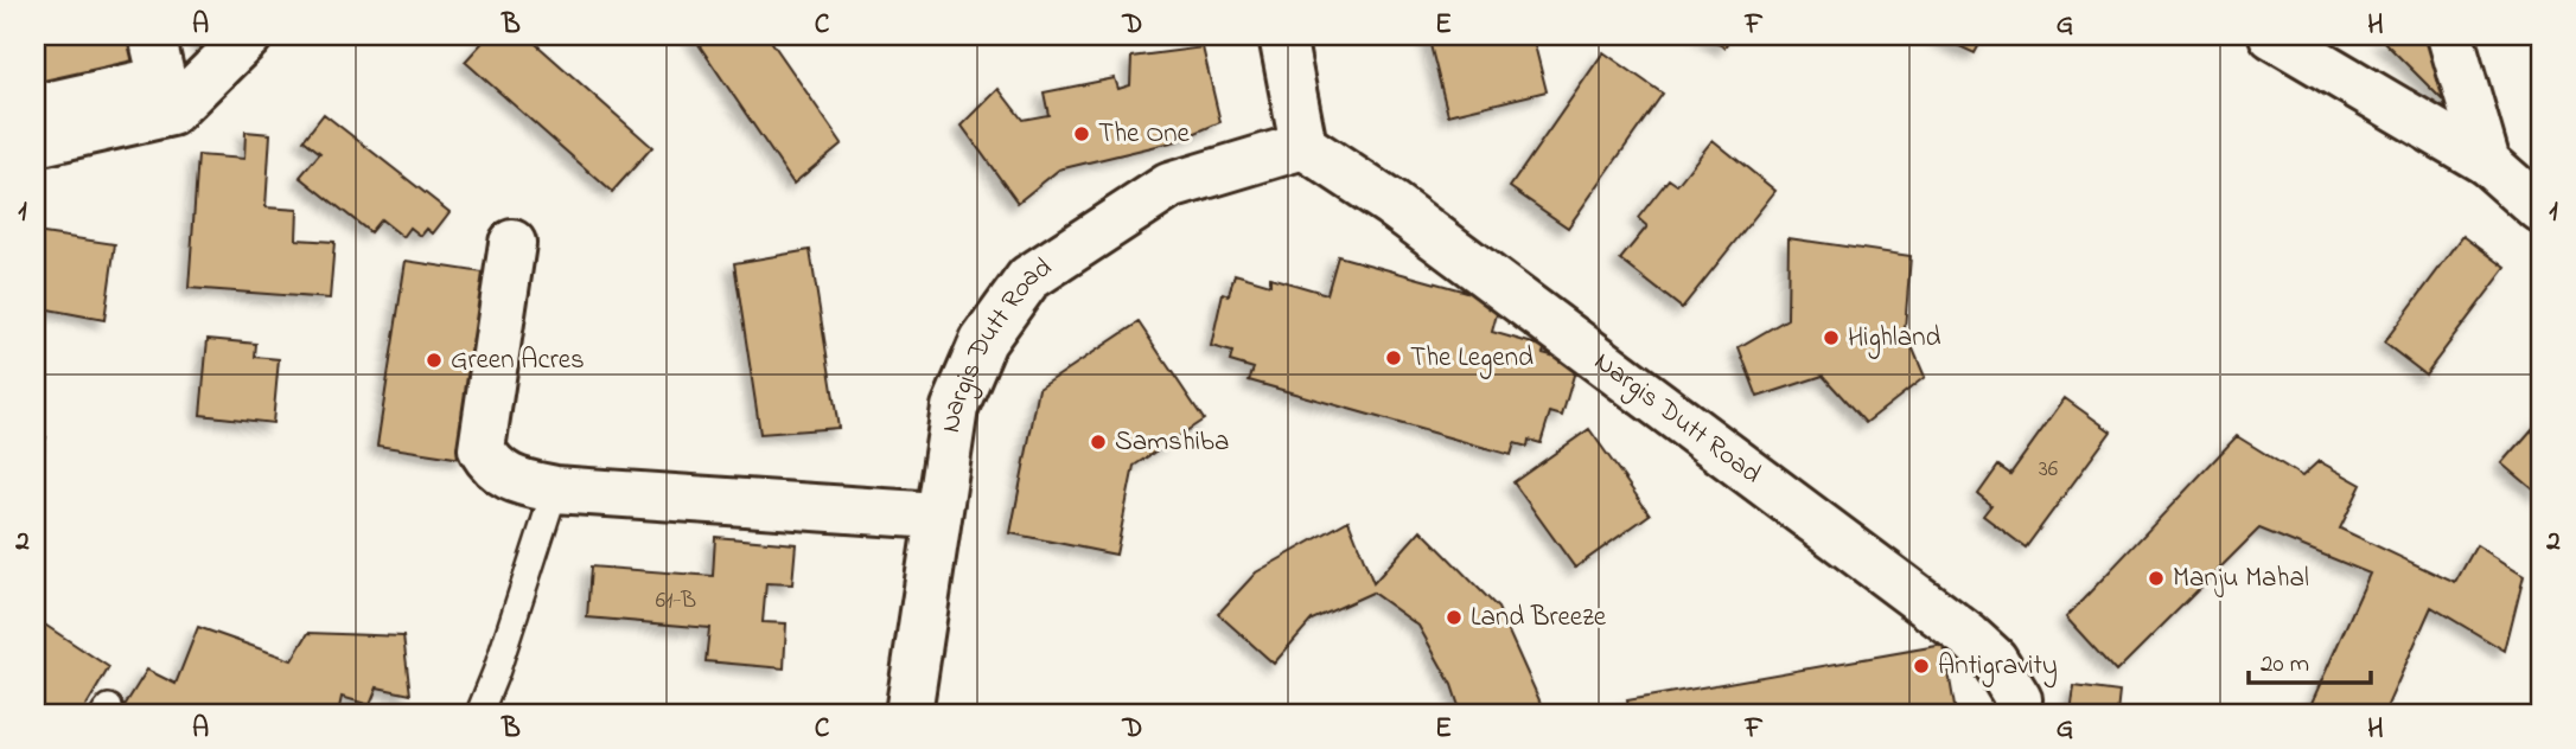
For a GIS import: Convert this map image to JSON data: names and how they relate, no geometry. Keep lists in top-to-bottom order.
{
  "streets": {
    "street": ["Nargis Dutt Road"]
  },
  "places": [
    "The One",
    "Highland",
    "The Legend",
    "Green Acres",
    "Samshiba",
    "Manju Mahal",
    "Land Breeze",
    "Antigravity"
  ],
  "house_numbers": ["36", "61-B"],
  "scale_bar": "20 m",
  "grid": {
    "columns": [
      "A",
      "B",
      "C",
      "D",
      "E",
      "F",
      "G",
      "H"
    ],
    "rows": ["1", "2"]
  }
}
